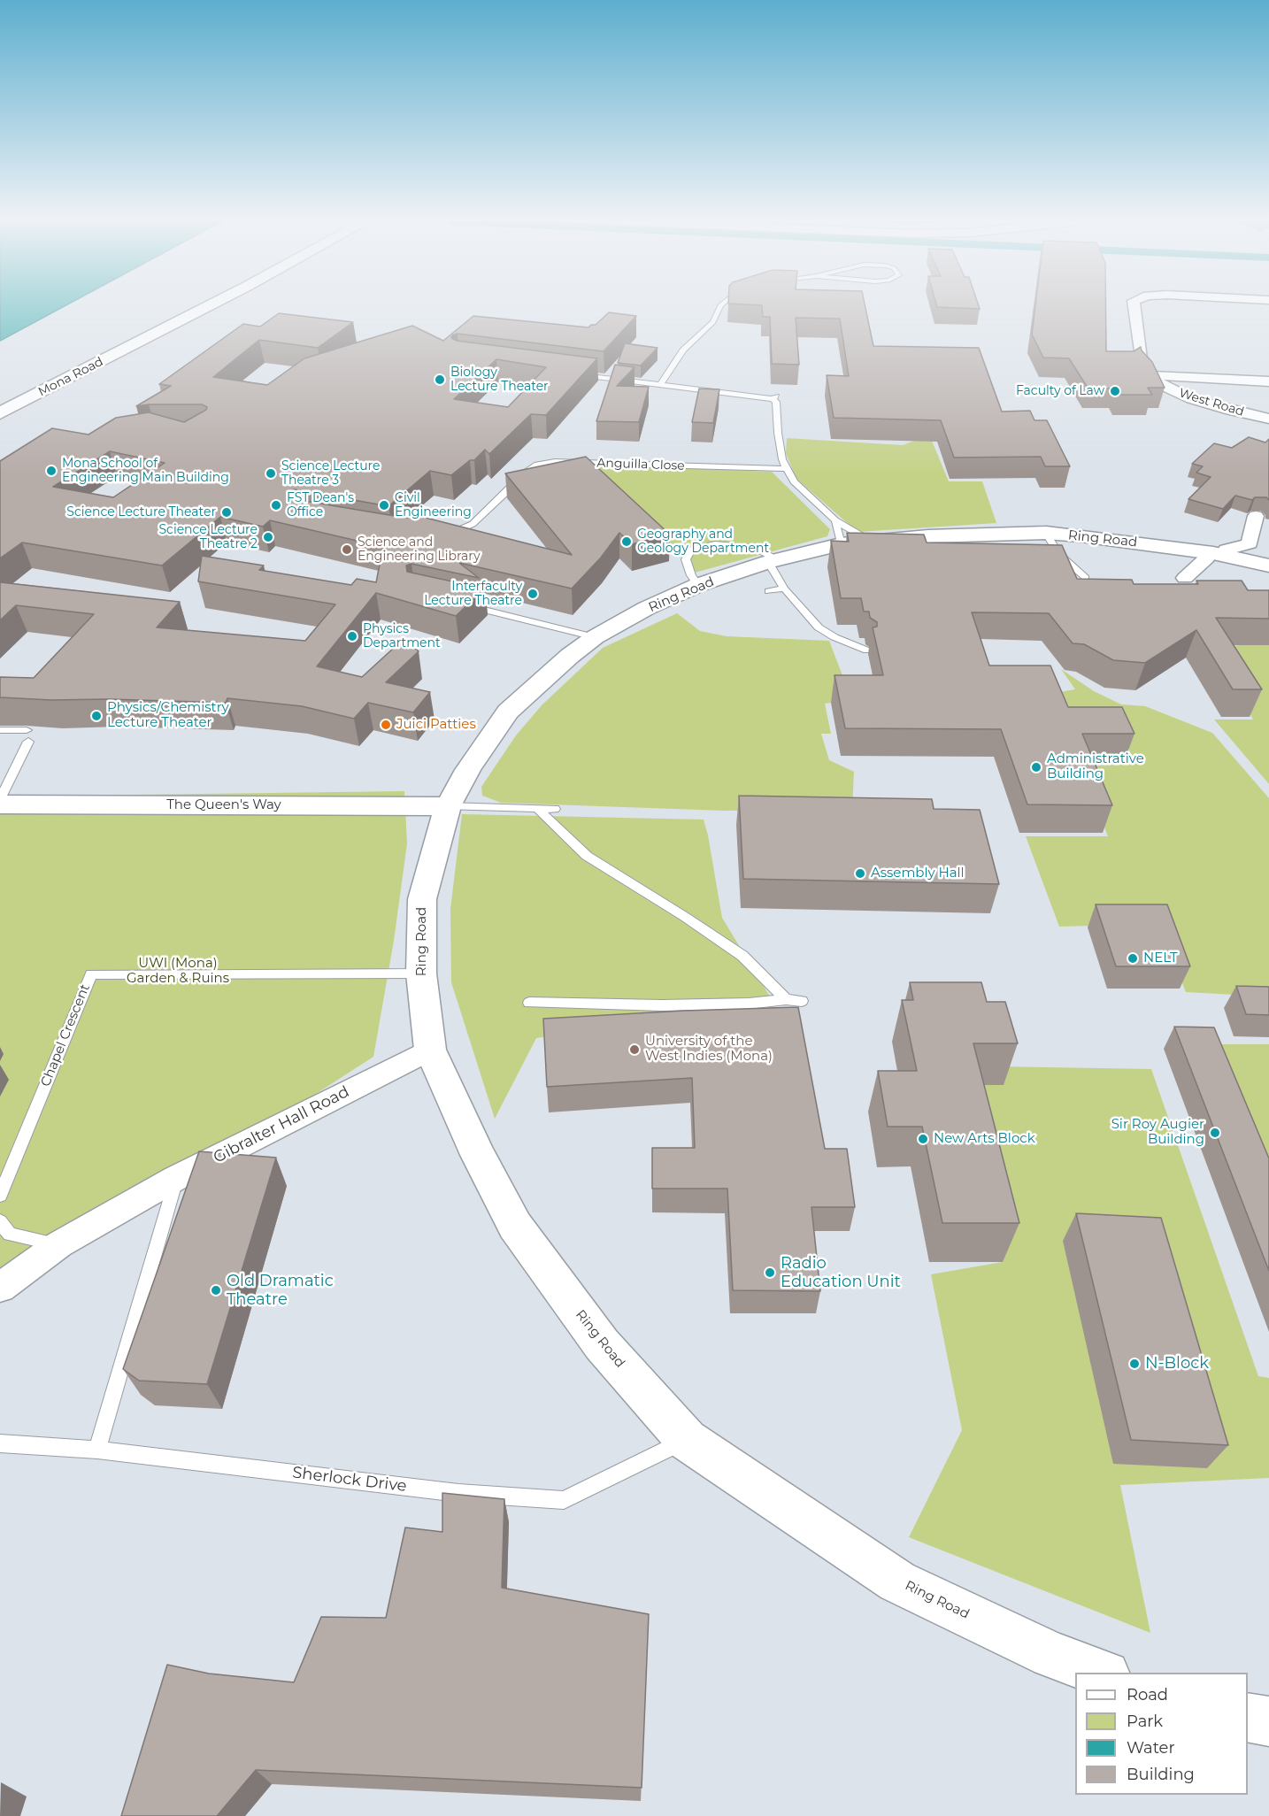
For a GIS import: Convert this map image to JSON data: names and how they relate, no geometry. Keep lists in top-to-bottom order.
{
  "streets": {
    "street": [
      "Mona Road",
      "West Road",
      "Ring Road",
      "The Queen's Way",
      "Gibralter Hall Road"
    ],
    "lane": ["Anguilla Close", "Chapel Crescent", "Sherlock Drive"]
  },
  "crossings": [
    ["Ring Road", "The Queen's Way"],
    ["Ring Road", "Chapel Crescent"],
    ["Ring Road", "Gibralter Hall Road"],
    ["Ring Road", "Sherlock Drive"]
  ],
  "parks": ["UWI (Mona) Garden & Ruins"],
  "places": [
    "Biology Lecture Theater",
    "Faculty of Law",
    "Mona School of Engineering Main Building",
    "Science Lecture Theatre 3",
    "FST Dean's Office",
    "Civil Engineering",
    "Science Lecture Theater",
    "Science Lecture Theatre 2",
    "Geography and Geology Department",
    "Science and Engineering Library",
    "Interfaculty Lecture Theatre",
    "Physics Department",
    "Physics/Chemistry Lecture Theater",
    "Juici Patties",
    "Administrative Building",
    "Assembly Hall",
    "NELT",
    "University of the West Indies (Mona)",
    "Sir Roy Augier Building",
    "New Arts Block",
    "Radio Education Unit",
    "Old Dramatic Theatre",
    "N-Block"
  ],
  "legend": [
    "Road",
    "Park",
    "Water",
    "Building"
  ]
}
